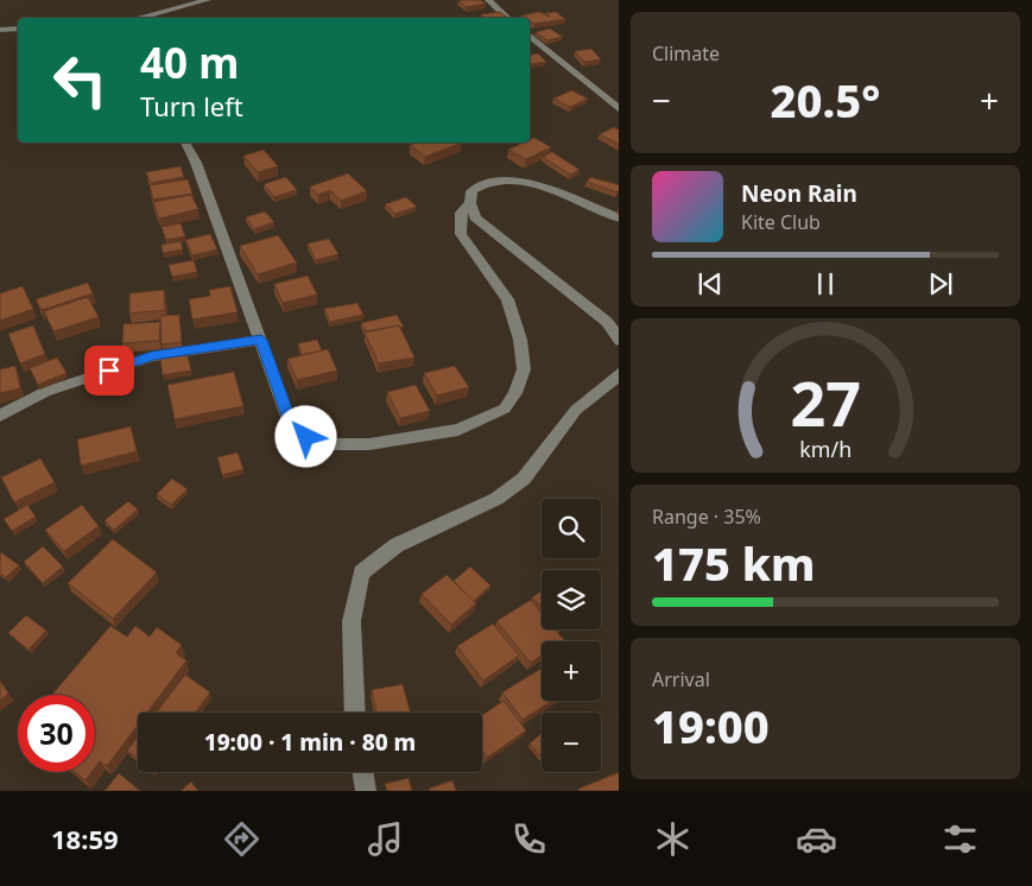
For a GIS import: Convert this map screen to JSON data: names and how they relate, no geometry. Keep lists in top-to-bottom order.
{
  "page": {
    "tile": [
      "Climate",
      ["Range · 35%", "175 km"],
      ["Arrival", "19:00"]
    ],
    "turn": ["40 m", "Turn left"],
    "heat": ["−", "20.5°", "+"],
    "song": ["Neon Rain", "Kite Club"],
    "map_buttons": ["+", "−"],
    "limit": "30",
    "trip": "19:00 · 1 min · 80 m",
    "tabs": "18:59",
    "gauge": ["27", "km/h"]
  }
}
